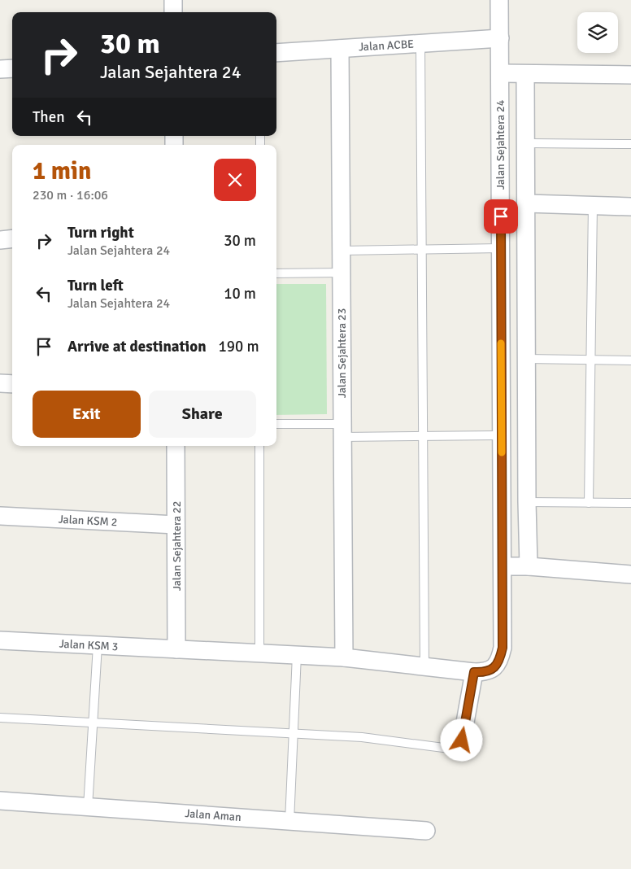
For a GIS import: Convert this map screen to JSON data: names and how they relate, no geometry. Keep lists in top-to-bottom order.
{
  "streets": {
    "street": [
      "Jalan ACBE",
      "Jalan Sejahtera 24",
      "Jalan Sejahtera 23",
      "Jalan KSM 2",
      "Jalan Sejahtera 22",
      "Jalan KSM 3",
      "Jalan Aman"
    ]
  },
  "crossings": [
    ["Jalan ACBE", "Jalan Sejahtera 24"],
    ["Jalan ACBE", "Jalan Sejahtera 23"],
    ["Jalan Sejahtera 24", "Jalan Sejahtera 23"],
    ["Jalan Sejahtera 24", "Jalan KSM 3"],
    ["Jalan Sejahtera 23", "Jalan KSM 3"],
    ["Jalan KSM 2", "Jalan Sejahtera 22"],
    ["Jalan Sejahtera 22", "Jalan KSM 3"]
  ],
  "page": {
    "turn": ["30 m", "Jalan Sejahtera 24"],
    "then": "Then",
    "heading": ["1 min", "230 m · 16:06"],
    "list": [
      {
        "name": "Turn right",
        "note": "Jalan Sejahtera 24",
        "value": "30 m"
      },
      {
        "name": "Turn left",
        "note": "Jalan Sejahtera 24",
        "value": "10 m"
      },
      {
        "name": "Arrive at destination",
        "value": "190 m"
      }
    ],
    "buttons": ["Exit", "Share"]
  }
}
